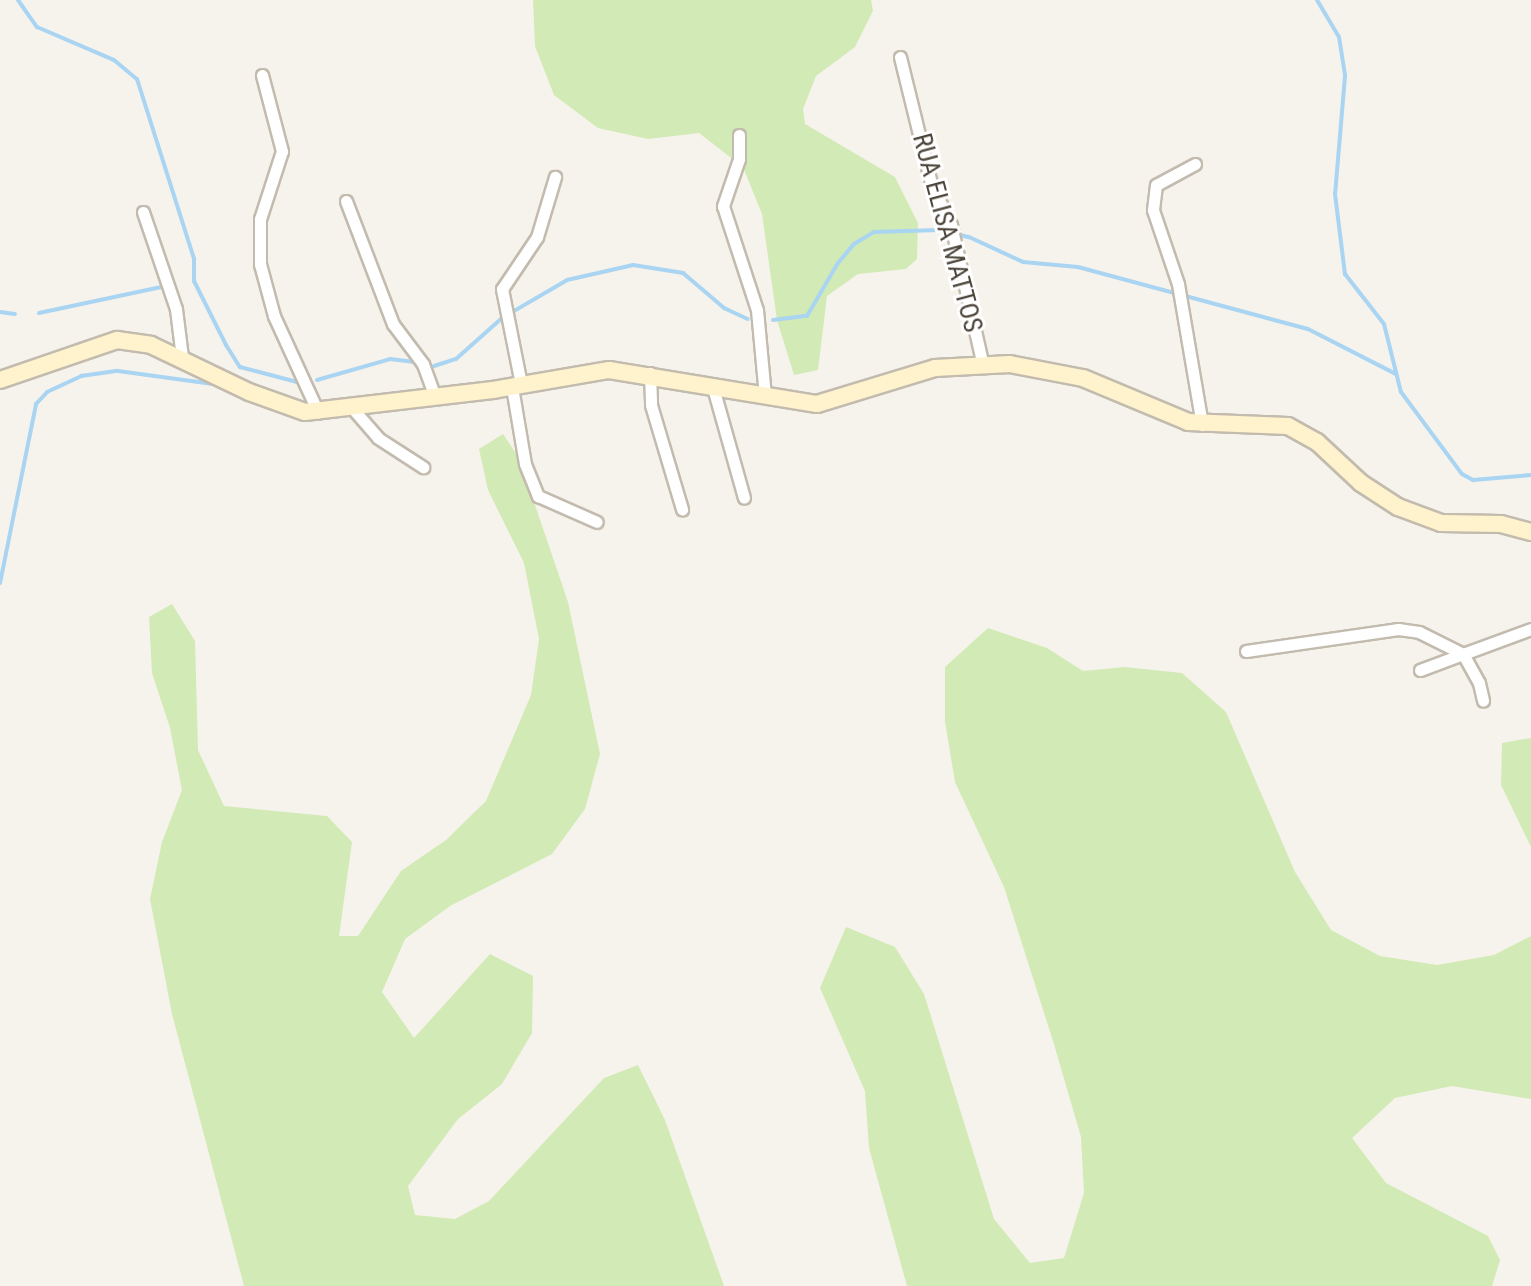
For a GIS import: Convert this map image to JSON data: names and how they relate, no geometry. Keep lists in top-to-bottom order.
{
  "streets": {
    "street": ["RUA ELISA MATTOS"]
  }
}
